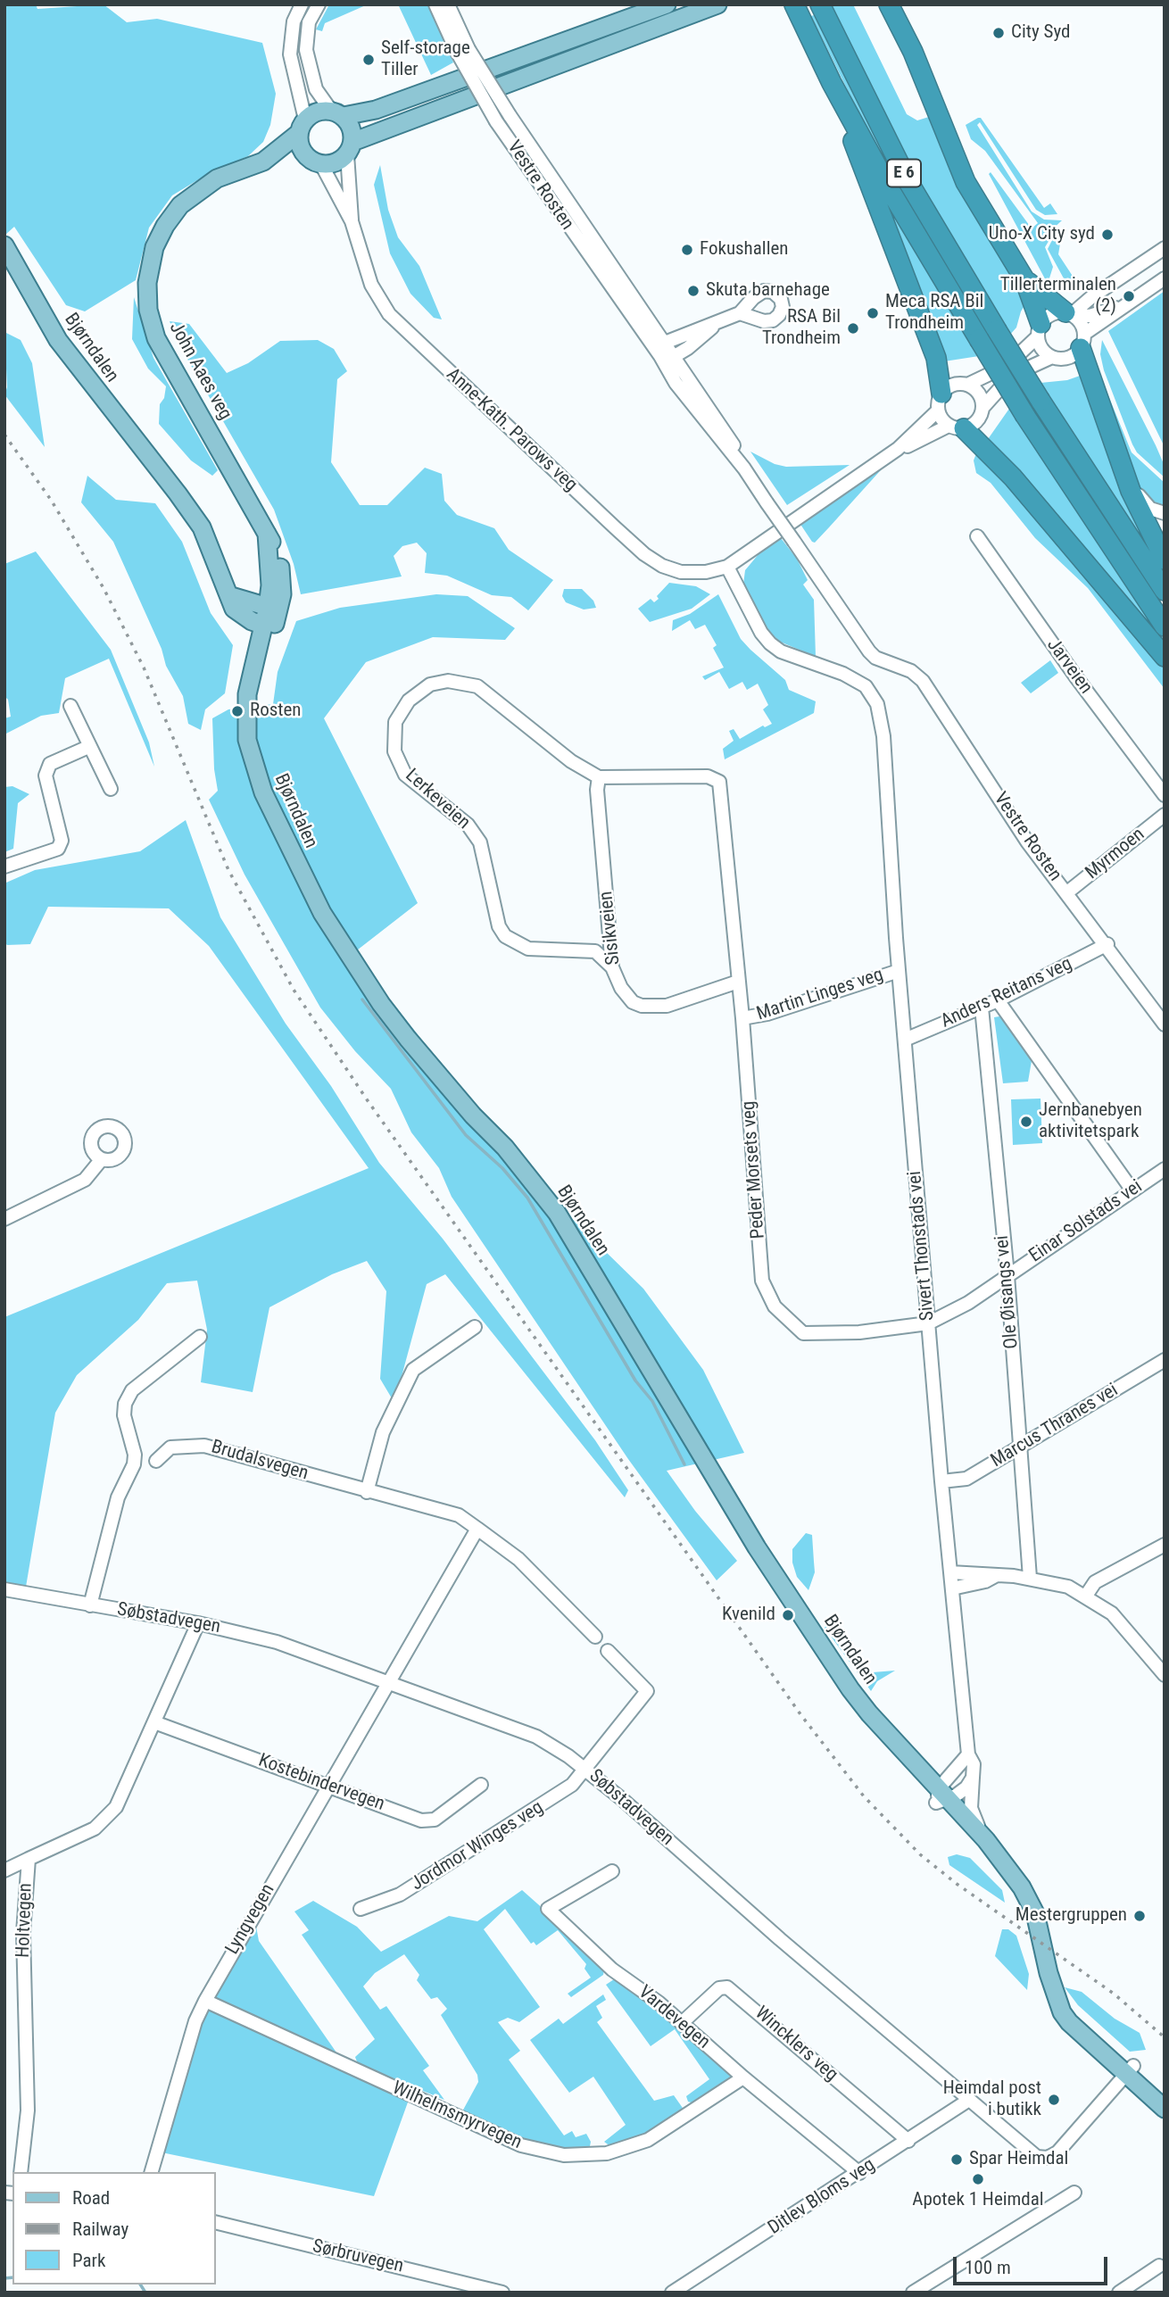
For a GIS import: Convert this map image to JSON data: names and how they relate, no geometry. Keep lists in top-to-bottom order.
{
  "streets": {
    "highway": ["E 6"],
    "main road": ["Bjørndalen", "John Aaes veg"],
    "street": [
      "Vestre Rosten",
      "Anne-Kath. Parows veg",
      "Jarveien",
      "Lerkeveien",
      "Myrmoen",
      "Sisikveien",
      "Anders Reitans veg",
      "Martin Linges veg",
      "Peder Morsets veg",
      "Einar Solstads vei",
      "Sivert Thonstads vei",
      "Ole Øisangs vei",
      "Marcus Thranes vei",
      "Brudalsvegen",
      "Søbstadvegen",
      "Kostebindervegen",
      "Jordmor Winges veg",
      "Lyngvegen",
      "Holtvegen",
      "Vardevegen",
      "Wincklers veg",
      "Wilhelmsmyrvegen",
      "Ditlev Bloms veg",
      "Sørbruvegen"
    ]
  },
  "crossings": [
    ["E 6", "Anne-Kath. Parows veg"],
    ["Vestre Rosten", "Myrmoen"],
    ["Vestre Rosten", "Anders Reitans veg"],
    ["Bjørndalen", "John Aaes veg"],
    ["Bjørndalen", "Sivert Thonstads vei"],
    ["Bjørndalen", "Søbstadvegen"],
    ["John Aaes veg", "Anne-Kath. Parows veg"],
    ["Anne-Kath. Parows veg", "Sivert Thonstads vei"],
    ["Lerkeveien", "Sisikveien"],
    ["Lerkeveien", "Peder Morsets veg"],
    ["Sisikveien", "Peder Morsets veg"],
    ["Anders Reitans veg", "Sivert Thonstads vei"],
    ["Anders Reitans veg", "Ole Øisangs vei"],
    ["Martin Linges veg", "Peder Morsets veg"],
    ["Martin Linges veg", "Sivert Thonstads vei"],
    ["Peder Morsets veg", "Einar Solstads vei"],
    ["Peder Morsets veg", "Sivert Thonstads vei"],
    ["Peder Morsets veg", "Ole Øisangs vei"],
    ["Einar Solstads vei", "Ole Øisangs vei"],
    ["Sivert Thonstads vei", "Marcus Thranes vei"],
    ["Ole Øisangs vei", "Marcus Thranes vei"],
    ["Søbstadvegen", "Jordmor Winges veg"],
    ["Søbstadvegen", "Lyngvegen"],
    ["Søbstadvegen", "Holtvegen"],
    ["Søbstadvegen", "Ditlev Bloms veg"],
    ["Kostebindervegen", "Lyngvegen"],
    ["Kostebindervegen", "Holtvegen"],
    ["Lyngvegen", "Wilhelmsmyrvegen"],
    ["Vardevegen", "Wincklers veg"],
    ["Vardevegen", "Wilhelmsmyrvegen"],
    ["Vardevegen", "Ditlev Bloms veg"],
    ["Wincklers veg", "Ditlev Bloms veg"]
  ],
  "places": [
    "City Syd",
    "Self-storage Tiller",
    "Uno-X City syd",
    "Fokushallen",
    "Skuta barnehage",
    "Tillerterminalen (2)",
    "Meca RSA Bil Trondheim",
    "RSA Bil Trondheim",
    "Rosten",
    "Jernbanebyen aktivitetspark",
    "Kvenild",
    "Mestergruppen",
    "Heimdal post i butikk",
    "Spar Heimdal",
    "Apotek 1 Heimdal"
  ],
  "legend": ["Road", "Railway", "Park"],
  "scale_bar": "100 m"
}
